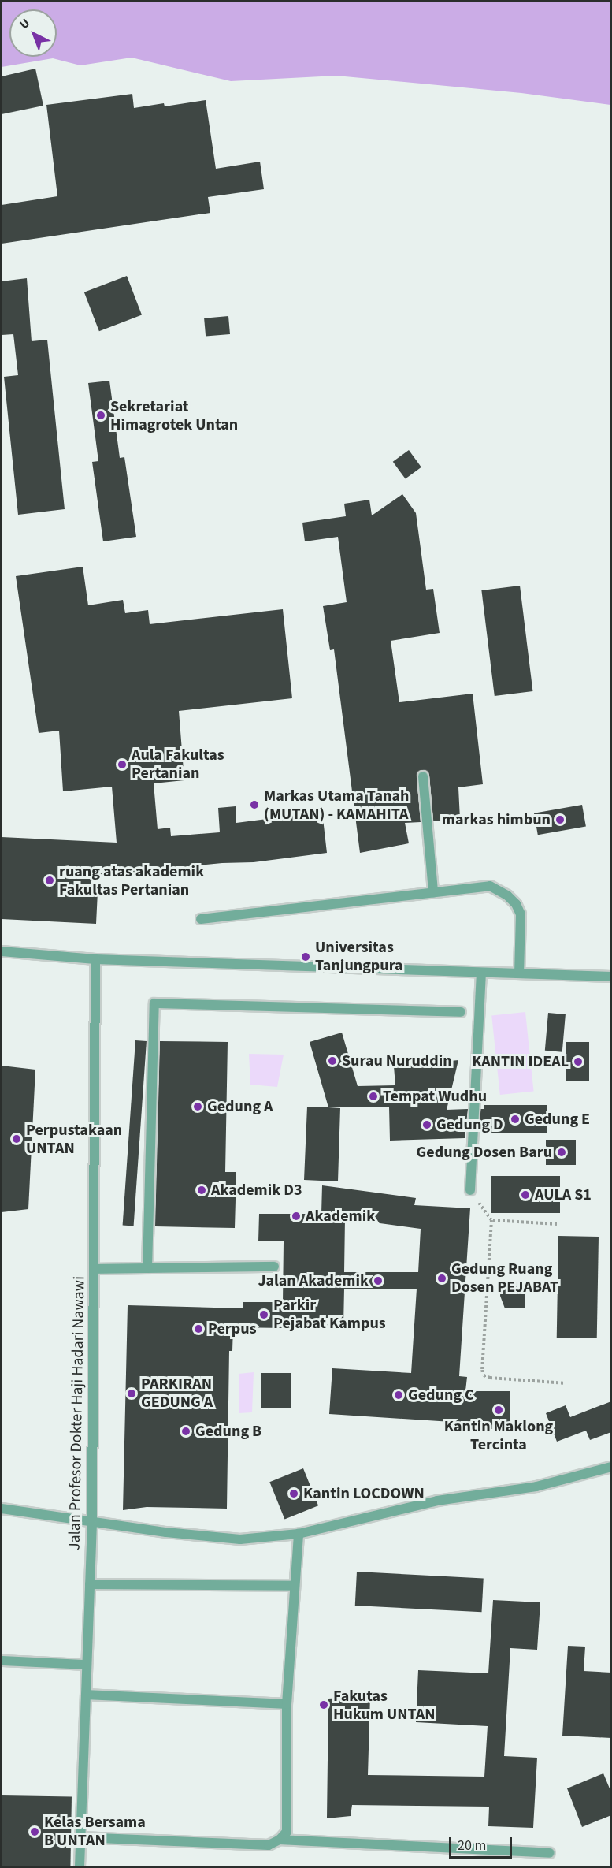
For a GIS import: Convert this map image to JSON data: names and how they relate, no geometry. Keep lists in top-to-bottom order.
{
  "streets": {
    "lane": ["Jalan Profesor Dokter Haji Hadari Nawawi"]
  },
  "places": [
    "Sekretariat Himagrotek Untan",
    "Aula Fakultas Pertanian",
    "Markas Utama Tanah (MUTAN) - KAMAHITA",
    "markas himbun",
    "ruang atas akademik Fakultas Pertanian",
    "Universitas Tanjungpura",
    "Surau Nuruddin",
    "KANTIN IDEAL",
    "Tempat Wudhu",
    "Gedung A",
    "Gedung E",
    "Gedung D",
    "Perpustakaan UNTAN",
    "Gedung Dosen Baru",
    "Akademik D3",
    "AULA S1",
    "Akademik",
    "Gedung Ruang Dosen PEJABAT",
    "Jalan Akademik",
    "Parkir Pejabat Kampus",
    "Perpus",
    "PARKIRAN GEDUNG A",
    "Gedung C",
    "Kantin Maklong Tercinta",
    "Gedung B",
    "Kantin LOCDOWN",
    "Fakutas Hukum UNTAN",
    "Kelas Bersama B UNTAN"
  ],
  "scale_bar": "20 m",
  "north": "top left"
}
